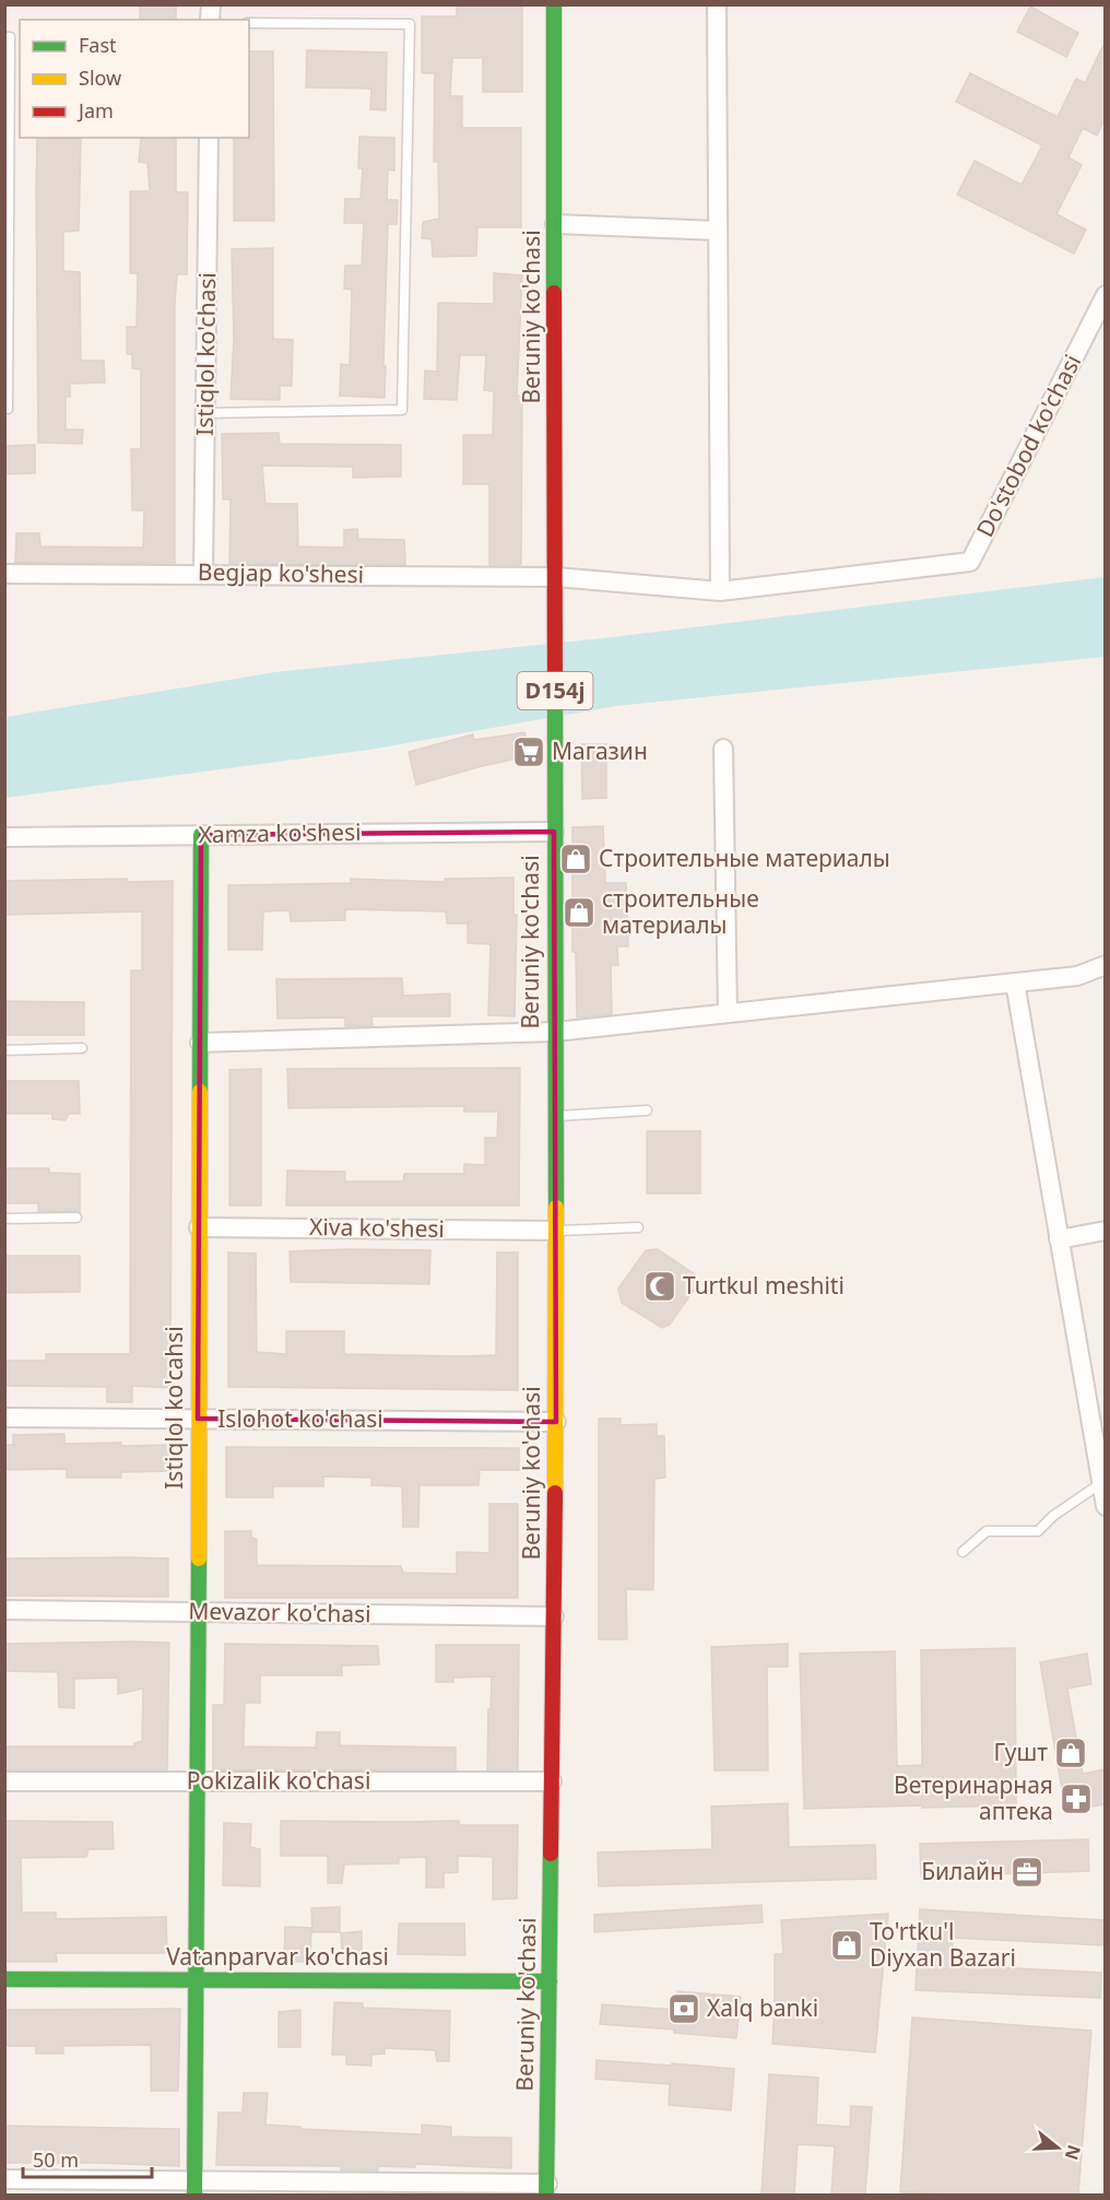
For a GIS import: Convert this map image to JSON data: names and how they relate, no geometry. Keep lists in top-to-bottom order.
{
  "streets": {
    "main road": [
      "Beruniy ko'chasi",
      "D154j",
      "Istiqlol ko'cahsi",
      "Vatanparvar ko'chasi"
    ],
    "street": [
      "Istiqlol ko'chasi",
      "Do'stobod ko'chasi",
      "Begjap ko'shesi",
      "Xamza ko'shesi",
      "Xiva ko'shesi",
      "Islohot ko'chasi",
      "Mevazor ko'chasi",
      "Pokizalik ko'chasi"
    ]
  },
  "crossings": [
    ["Beruniy ko'chasi", "Begjap ko'shesi"],
    ["Beruniy ko'chasi", "Xamza ko'shesi"],
    ["Beruniy ko'chasi", "Xiva ko'shesi"],
    ["Beruniy ko'chasi", "Islohot ko'chasi"],
    ["Beruniy ko'chasi", "Mevazor ko'chasi"],
    ["Beruniy ko'chasi", "Pokizalik ko'chasi"],
    ["Beruniy ko'chasi", "Vatanparvar ko'chasi"],
    ["Istiqlol ko'chasi", "Begjap ko'shesi"],
    ["Do'stobod ko'chasi", "Begjap ko'shesi"],
    ["Xamza ko'shesi", "Istiqlol ko'cahsi"],
    ["Xiva ko'shesi", "Istiqlol ko'cahsi"],
    ["Istiqlol ko'cahsi", "Islohot ko'chasi"],
    ["Istiqlol ko'cahsi", "Mevazor ko'chasi"],
    ["Istiqlol ko'cahsi", "Pokizalik ko'chasi"],
    ["Istiqlol ko'cahsi", "Vatanparvar ko'chasi"]
  ],
  "places": {
    "supermarket": ["Магазин"],
    "shop": [
      "Строительные материалы",
      "строительные материалы",
      "Гушт",
      "To'rtku'l Diyxan Bazari"
    ],
    "mosque": ["Turtkul meshiti"],
    "pharmacy": ["Ветеринарная аптека"],
    "office": ["Билайн"],
    "bank": ["Xalq banki"]
  },
  "legend": ["Fast", "Slow", "Jam"],
  "scale_bar": "50 m",
  "north": "right"
}
